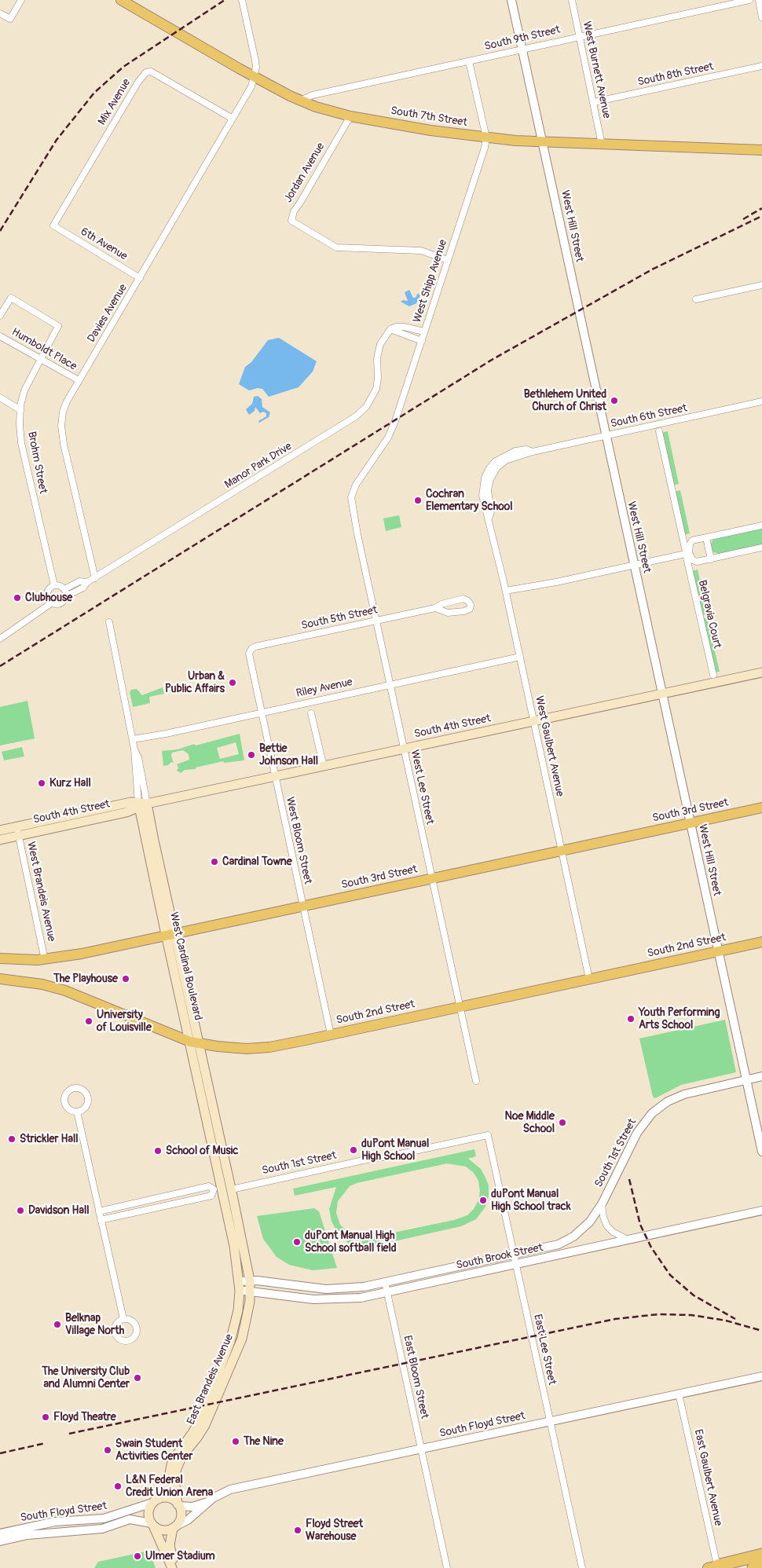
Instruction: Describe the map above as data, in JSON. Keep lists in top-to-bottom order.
{
  "streets": {
    "main road": [
      "South 7th Street",
      "South 4th Street",
      "South 3rd Street",
      "South 2nd Street",
      "West Cardinal Boulevard",
      "East Brandeis Avenue"
    ],
    "street": [
      "South 9th Street",
      "West Burnett Avenue",
      "South 8th Street",
      "Mix Avenue",
      "Jordan Avenue",
      "West Hill Street",
      "6th Avenue",
      "West Shipp Avenue",
      "Davies Avenue",
      "Humboldt Place",
      "South 6th Street",
      "Brohm Street",
      "Manor Park Drive",
      "Belgravia Court",
      "South 5th Street",
      "Riley Avenue",
      "West Gaulbert Avenue",
      "West Lee Street",
      "West Bloom Street",
      "West Brandeis Avenue",
      "South 1st Street",
      "South Brook Street",
      "East Lee Street",
      "East Bloom Street",
      "South Floyd Street",
      "East Gaulbert Avenue"
    ]
  },
  "crossings": [
    ["South 9th Street", "West Burnett Avenue"],
    ["South 9th Street", "South 7th Street"],
    ["South 9th Street", "West Hill Street"],
    ["South 9th Street", "West Shipp Avenue"],
    ["West Burnett Avenue", "South 8th Street"],
    ["West Burnett Avenue", "South 7th Street"],
    ["Mix Avenue", "6th Avenue"],
    ["Mix Avenue", "Davies Avenue"],
    ["South 7th Street", "Jordan Avenue"],
    ["South 7th Street", "West Hill Street"],
    ["South 7th Street", "West Shipp Avenue"],
    ["South 7th Street", "Davies Avenue"],
    ["Jordan Avenue", "West Shipp Avenue"],
    ["West Hill Street", "South 6th Street"],
    ["West Hill Street", "South 4th Street"],
    ["West Hill Street", "South 3rd Street"],
    ["West Hill Street", "South 2nd Street"],
    ["West Hill Street", "South 1st Street"],
    ["6th Avenue", "Davies Avenue"],
    ["West Shipp Avenue", "West Lee Street"],
    ["Davies Avenue", "Humboldt Place"],
    ["Davies Avenue", "Manor Park Drive"],
    ["Humboldt Place", "Brohm Street"],
    ["South 6th Street", "West Gaulbert Avenue"],
    ["Brohm Street", "Manor Park Drive"],
    ["South 5th Street", "West Lee Street"],
    ["South 5th Street", "West Bloom Street"],
    ["Riley Avenue", "West Gaulbert Avenue"],
    ["Riley Avenue", "West Lee Street"],
    ["Riley Avenue", "West Bloom Street"],
    ["Riley Avenue", "West Cardinal Boulevard"],
    ["South 4th Street", "West Gaulbert Avenue"],
    ["South 4th Street", "West Lee Street"],
    ["South 4th Street", "West Bloom Street"],
    ["South 4th Street", "West Brandeis Avenue"],
    ["South 4th Street", "West Cardinal Boulevard"],
    ["West Gaulbert Avenue", "South 3rd Street"],
    ["West Gaulbert Avenue", "South 2nd Street"],
    ["West Lee Street", "South 3rd Street"],
    ["West Lee Street", "South 2nd Street"],
    ["South 3rd Street", "West Bloom Street"],
    ["South 3rd Street", "West Brandeis Avenue"],
    ["South 3rd Street", "West Cardinal Boulevard"],
    ["West Bloom Street", "South 2nd Street"],
    ["South 2nd Street", "West Cardinal Boulevard"],
    ["West Cardinal Boulevard", "South 1st Street"],
    ["West Cardinal Boulevard", "South Brook Street"],
    ["West Cardinal Boulevard", "East Brandeis Avenue"],
    ["South 1st Street", "South Brook Street"],
    ["South 1st Street", "East Lee Street"],
    ["South 1st Street", "East Brandeis Avenue"],
    ["South Brook Street", "East Lee Street"],
    ["South Brook Street", "East Bloom Street"],
    ["South Brook Street", "East Brandeis Avenue"],
    ["East Lee Street", "South Floyd Street"],
    ["East Bloom Street", "South Floyd Street"],
    ["East Brandeis Avenue", "South Floyd Street"],
    ["South Floyd Street", "East Gaulbert Avenue"]
  ],
  "places": [
    "Bethlehem United Church of Christ",
    "Cochran Elementary School",
    "Clubhouse",
    "Urban & Public Affairs",
    "Bettie Johnson Hall",
    "Kurz Hall",
    "Cardinal Towne",
    "The Playhouse",
    "Youth Performing Arts School",
    "University of Louisville",
    "Noe Middle School",
    "Strickler Hall",
    "duPont Manual High School",
    "School of Music",
    "duPont Manual High School track",
    "Davidson Hall",
    "duPont Manual High School softball field",
    "Belknap Village North",
    "The University Club and Alumni Center",
    "Floyd Theatre",
    "The Nine",
    "Swain Student Activities Center",
    "L&N Federal Credit Union Arena",
    "Floyd Street Warehouse",
    "Ulmer Stadium"
  ]
}
